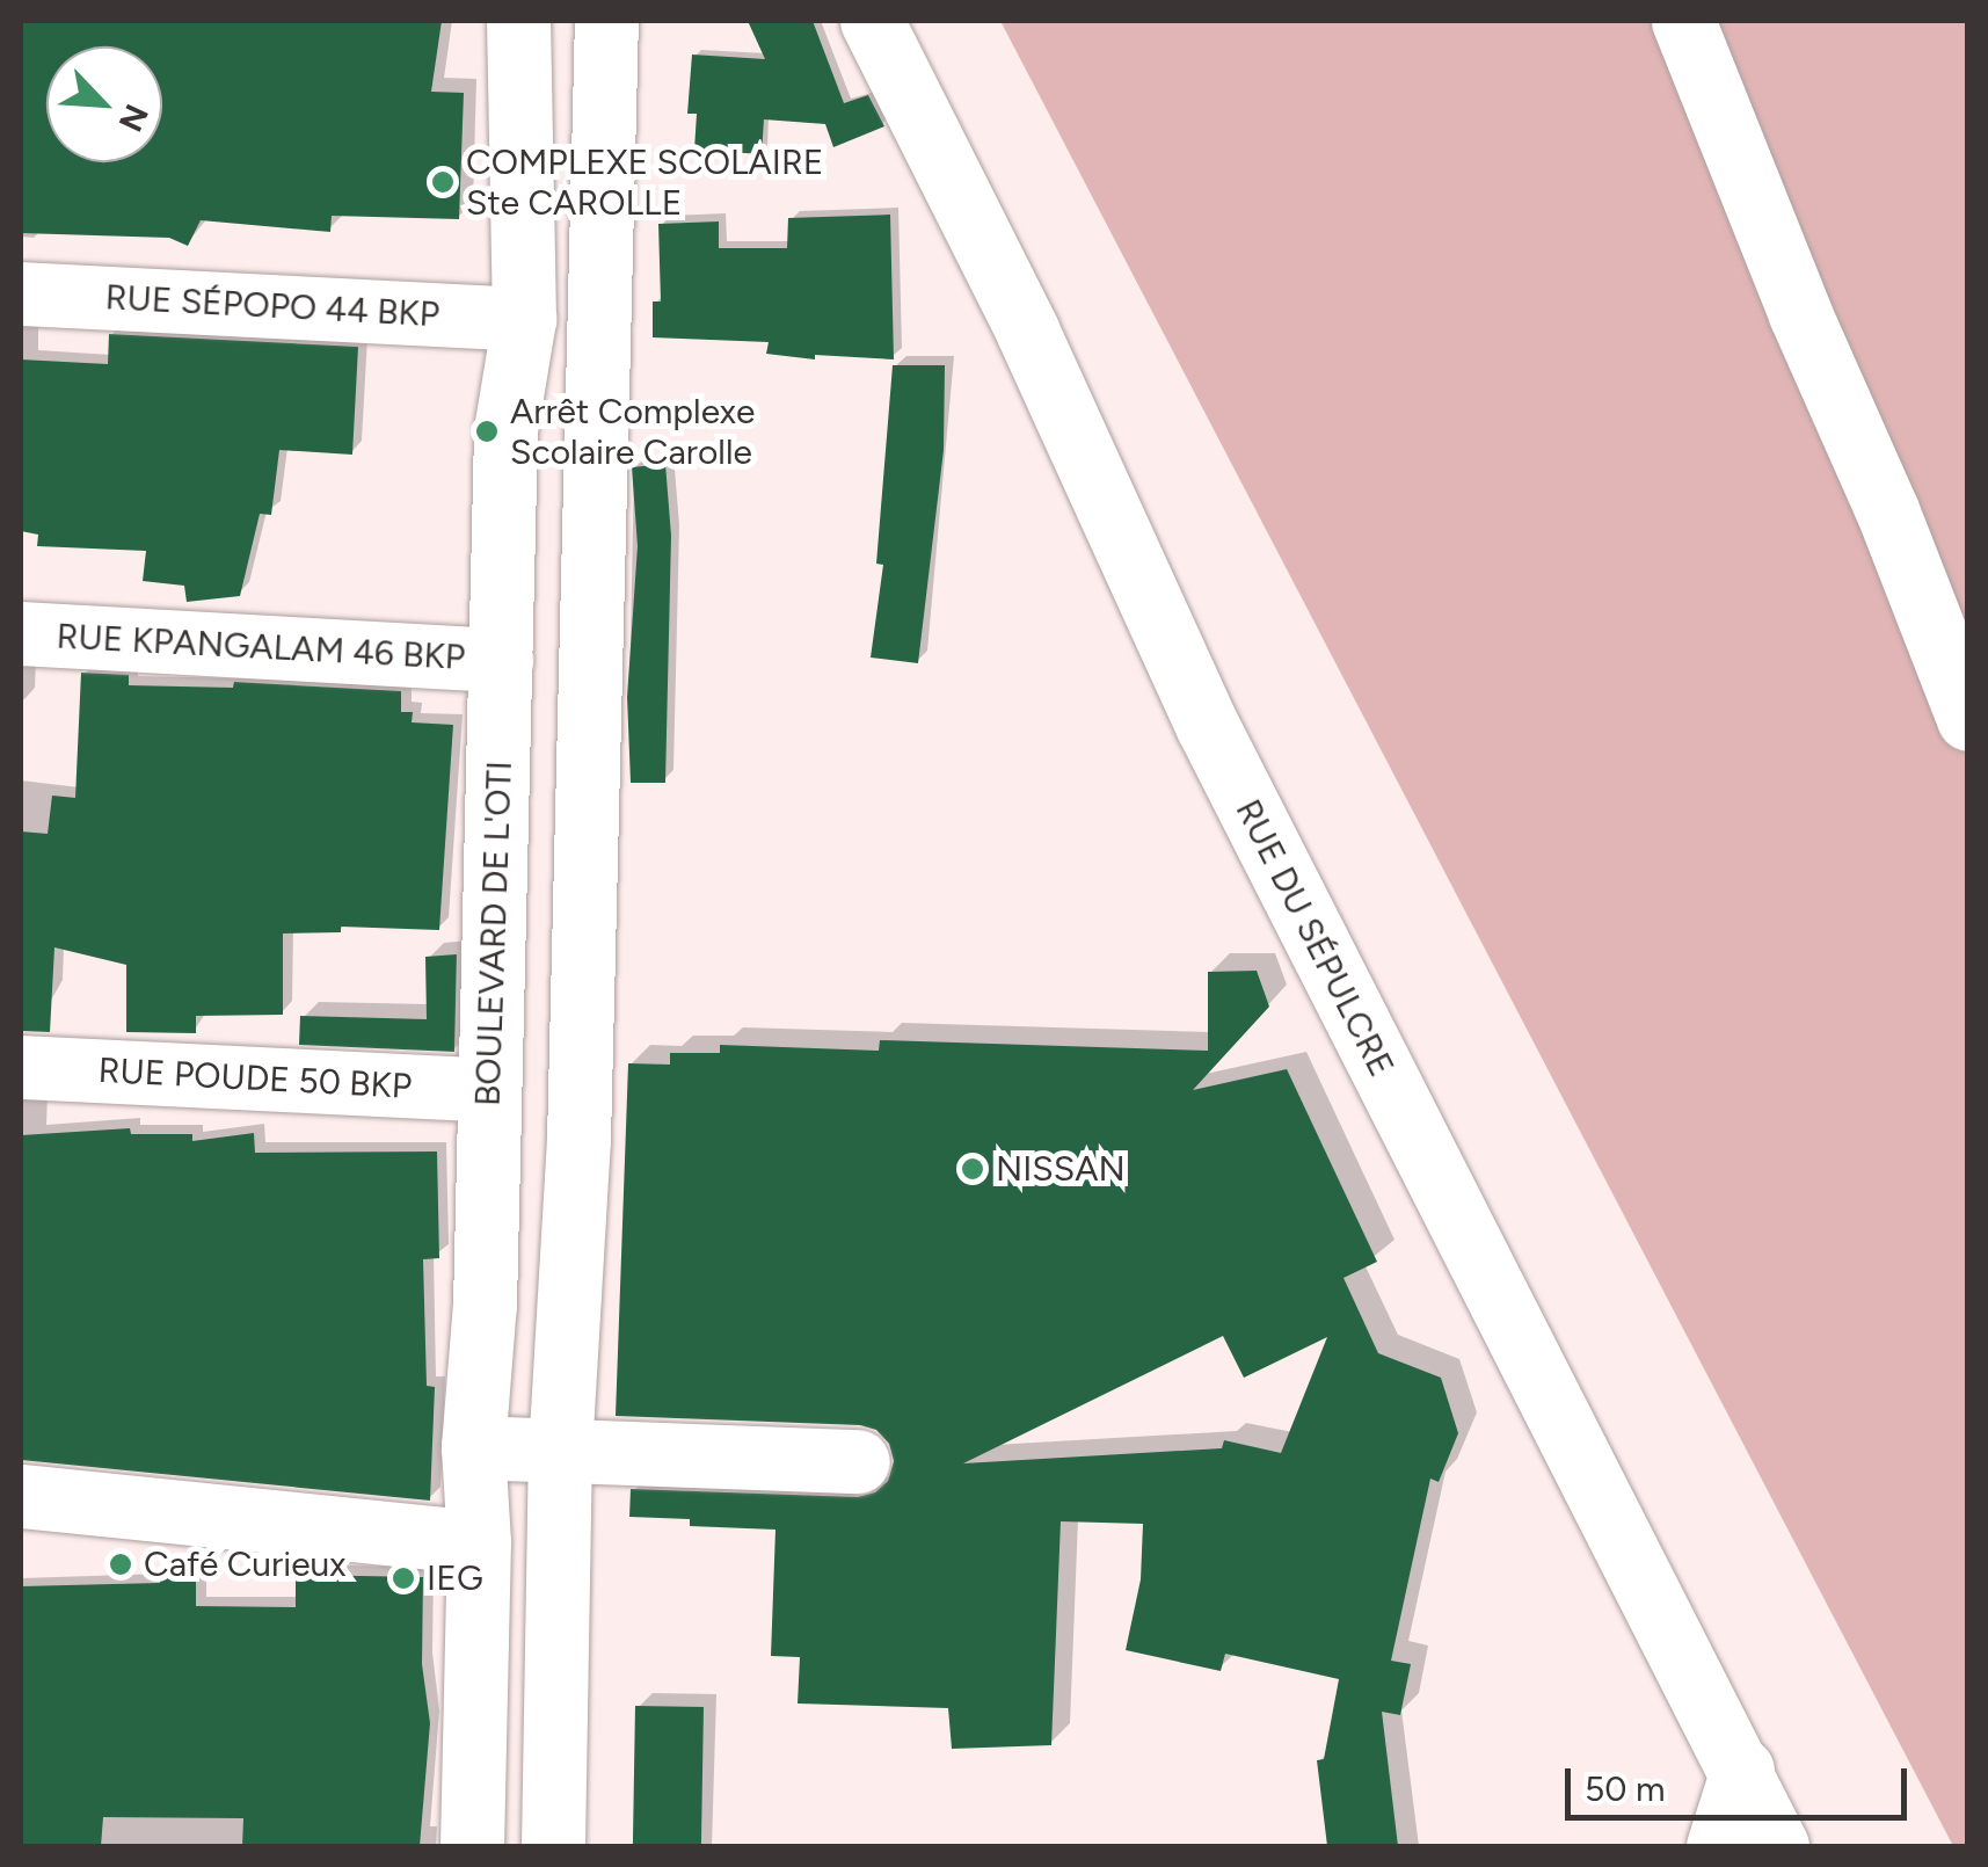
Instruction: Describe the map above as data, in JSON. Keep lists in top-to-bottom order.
{
  "streets": {
    "street": [
      "RUE SÉPOPO 44 BKP",
      "RUE KPANGALAM 46 BKP",
      "BOULEVARD DE L'OTI",
      "RUE DU SÉPULCRE",
      "RUE POUDE 50 BKP"
    ]
  },
  "crossings": [
    ["RUE SÉPOPO 44 BKP", "BOULEVARD DE L'OTI"],
    ["RUE KPANGALAM 46 BKP", "BOULEVARD DE L'OTI"],
    ["BOULEVARD DE L'OTI", "RUE POUDE 50 BKP"]
  ],
  "places": [
    "COMPLEXE SCOLAIRE Ste CAROLLE",
    "Arrêt Complexe Scolaire Carolle",
    "NISSAN",
    "Café Curieux",
    "IEG"
  ],
  "scale_bar": "50 m",
  "north": "bottom right"
}
